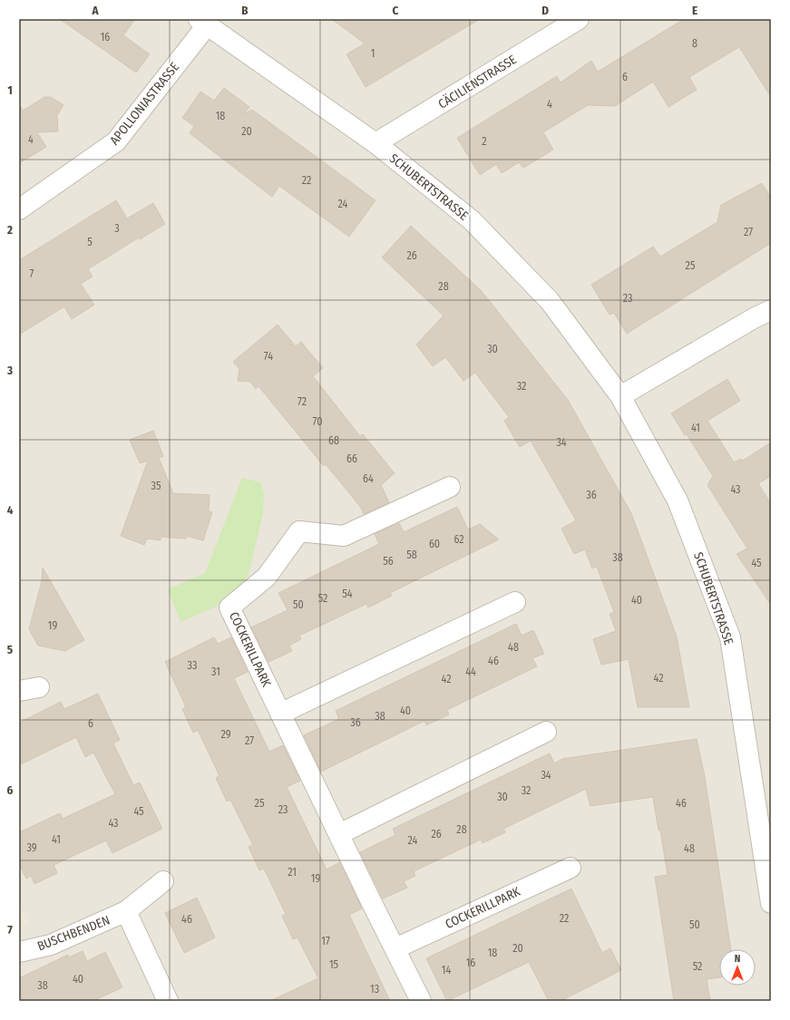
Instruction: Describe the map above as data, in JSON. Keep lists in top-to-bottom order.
{
  "streets": {
    "street": [
      "CÄCILIENSTRASSE",
      "APOLLONIASTRASSE",
      "SCHUBERTSTRASSE",
      "COCKERILLPARK",
      "BUSCHBENDEN"
    ]
  },
  "crossings": [
    ["CÄCILIENSTRASSE", "SCHUBERTSTRASSE"],
    ["APOLLONIASTRASSE", "SCHUBERTSTRASSE"]
  ],
  "house_numbers": [
    "16",
    "8",
    "1",
    "6",
    "4",
    "18",
    "20",
    "4",
    "2",
    "22",
    "24",
    "3",
    "27",
    "5",
    "26",
    "25",
    "7",
    "28",
    "23",
    "30",
    "74",
    "32",
    "72",
    "70",
    "41",
    "68",
    "34",
    "66",
    "64",
    "35",
    "43",
    "36",
    "62",
    "60",
    "58",
    "38",
    "56",
    "45",
    "54",
    "52",
    "40",
    "50",
    "19",
    "48",
    "46",
    "33",
    "31",
    "44",
    "42",
    "42",
    "40",
    "38",
    "36",
    "6",
    "29",
    "27",
    "34",
    "32",
    "30",
    "25",
    "46",
    "23",
    "45",
    "43",
    "28",
    "26",
    "41",
    "24",
    "39",
    "48",
    "21",
    "19",
    "22",
    "46",
    "50",
    "17",
    "20",
    "18",
    "16",
    "15",
    "52",
    "14",
    "40",
    "38",
    "13"
  ],
  "north": "top",
  "grid": {
    "columns": [
      "A",
      "B",
      "C",
      "D",
      "E"
    ],
    "rows": [
      "1",
      "2",
      "3",
      "4",
      "5",
      "6",
      "7"
    ]
  }
}
